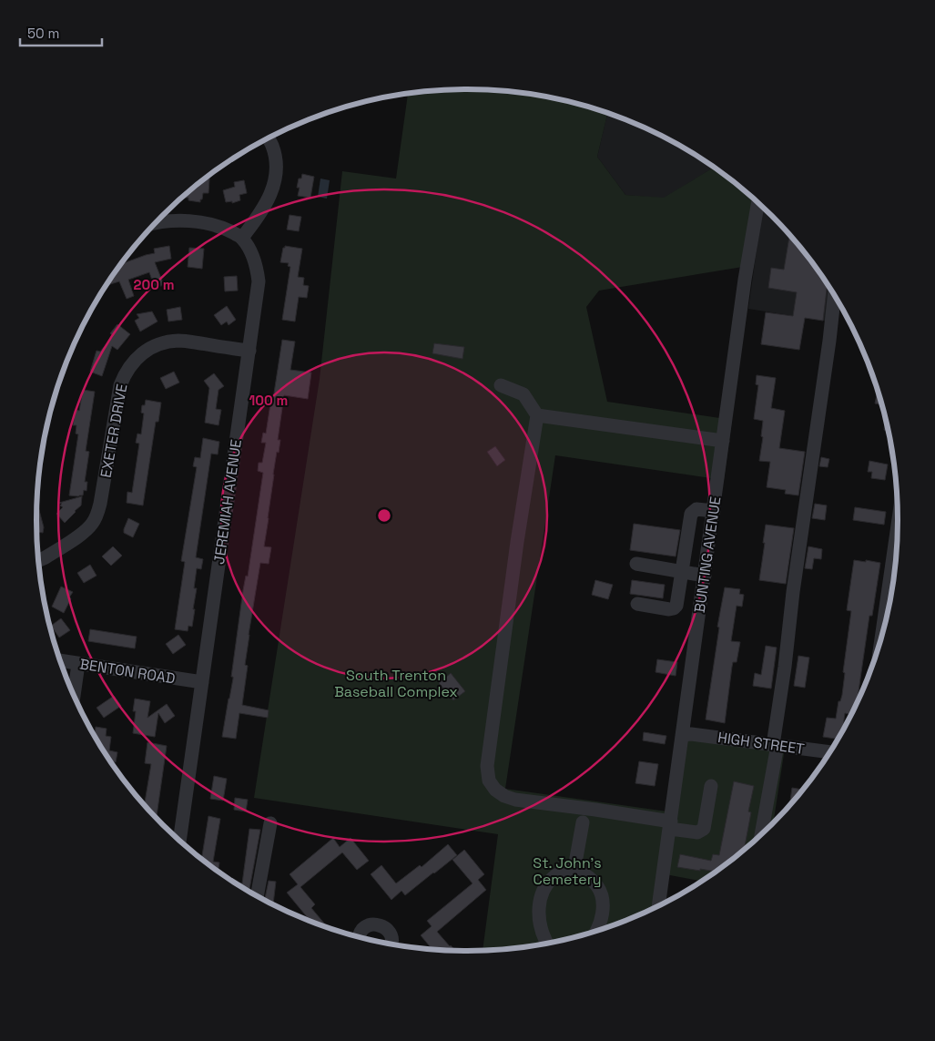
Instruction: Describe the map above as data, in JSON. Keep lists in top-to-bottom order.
{
  "streets": {
    "street": [
      "EXETER DRIVE",
      "JEREMIAH AVENUE",
      "BUNTING AVENUE",
      "BENTON ROAD",
      "HIGH STREET"
    ]
  },
  "crossings": [
    ["EXETER DRIVE", "JEREMIAH AVENUE"],
    ["JEREMIAH AVENUE", "BENTON ROAD"],
    ["BUNTING AVENUE", "HIGH STREET"]
  ],
  "parks": ["South Trenton Baseball Complex", "St. John's Cemetery"],
  "scale_bar": "50 m",
  "rings": ["200 m", "100 m"]
}
